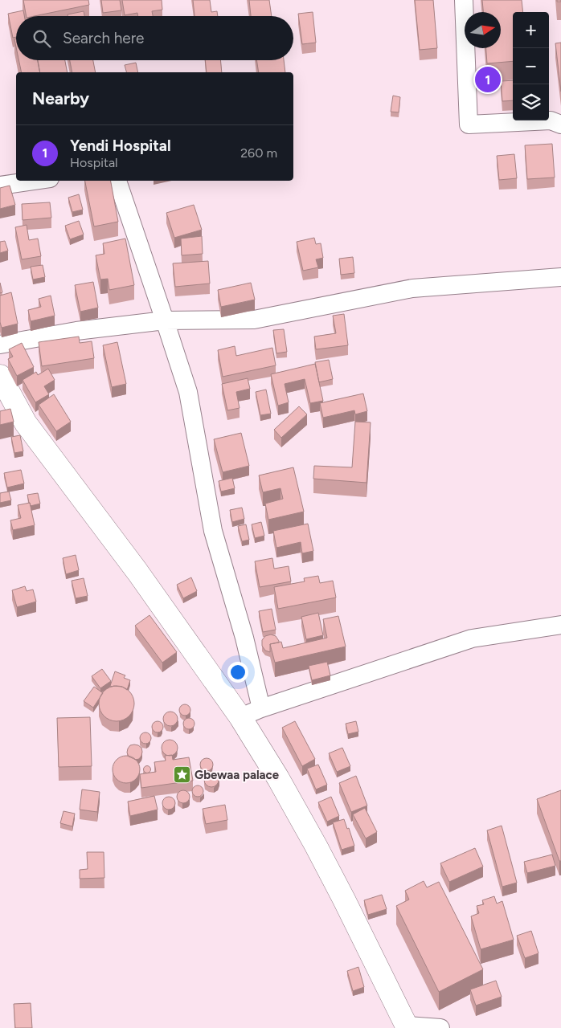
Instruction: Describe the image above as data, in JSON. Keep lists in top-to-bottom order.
{
  "places": {
    "place": ["Gbewaa palace"]
  },
  "north": "right",
  "page": {
    "map_buttons": ["+", "−"],
    "search": "Search here",
    "pins": "1",
    "heading": "Nearby",
    "list": [
      {
        "mark": "1",
        "name": "Yendi Hospital",
        "note": "Hospital",
        "value": "260 m"
      }
    ]
  }
}
